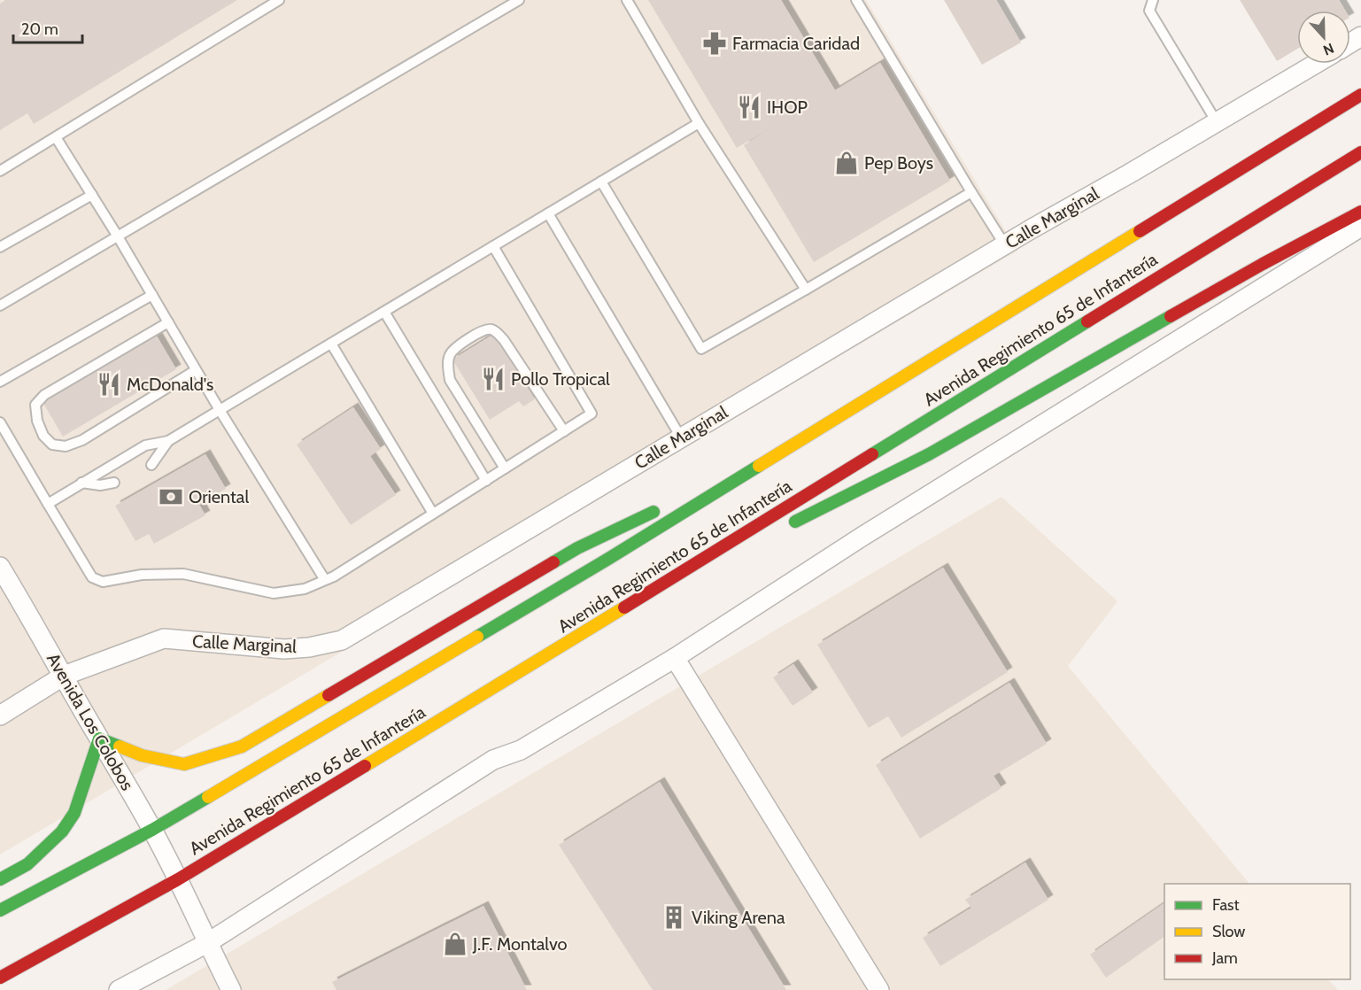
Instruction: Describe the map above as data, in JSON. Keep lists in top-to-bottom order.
{
  "streets": {
    "main road": ["Avenida Regimiento 65 de Infantería"],
    "street": ["Calle Marginal", "Avenida Los Colobos"]
  },
  "crossings": [
    ["Calle Marginal", "Avenida Los Colobos"],
    ["Avenida Regimiento 65 de Infantería", "Avenida Los Colobos"]
  ],
  "places": {
    "pharmacy": ["Farmacia Caridad"],
    "restaurant": ["IHOP", "Pollo Tropical", "McDonald's"],
    "shop": ["Pep Boys", "J.F. Montalvo"],
    "bank": ["Oriental"],
    "building": ["Viking Arena"]
  },
  "legend": ["Fast", "Slow", "Jam"],
  "scale_bar": "20 m",
  "north": "bottom"
}
